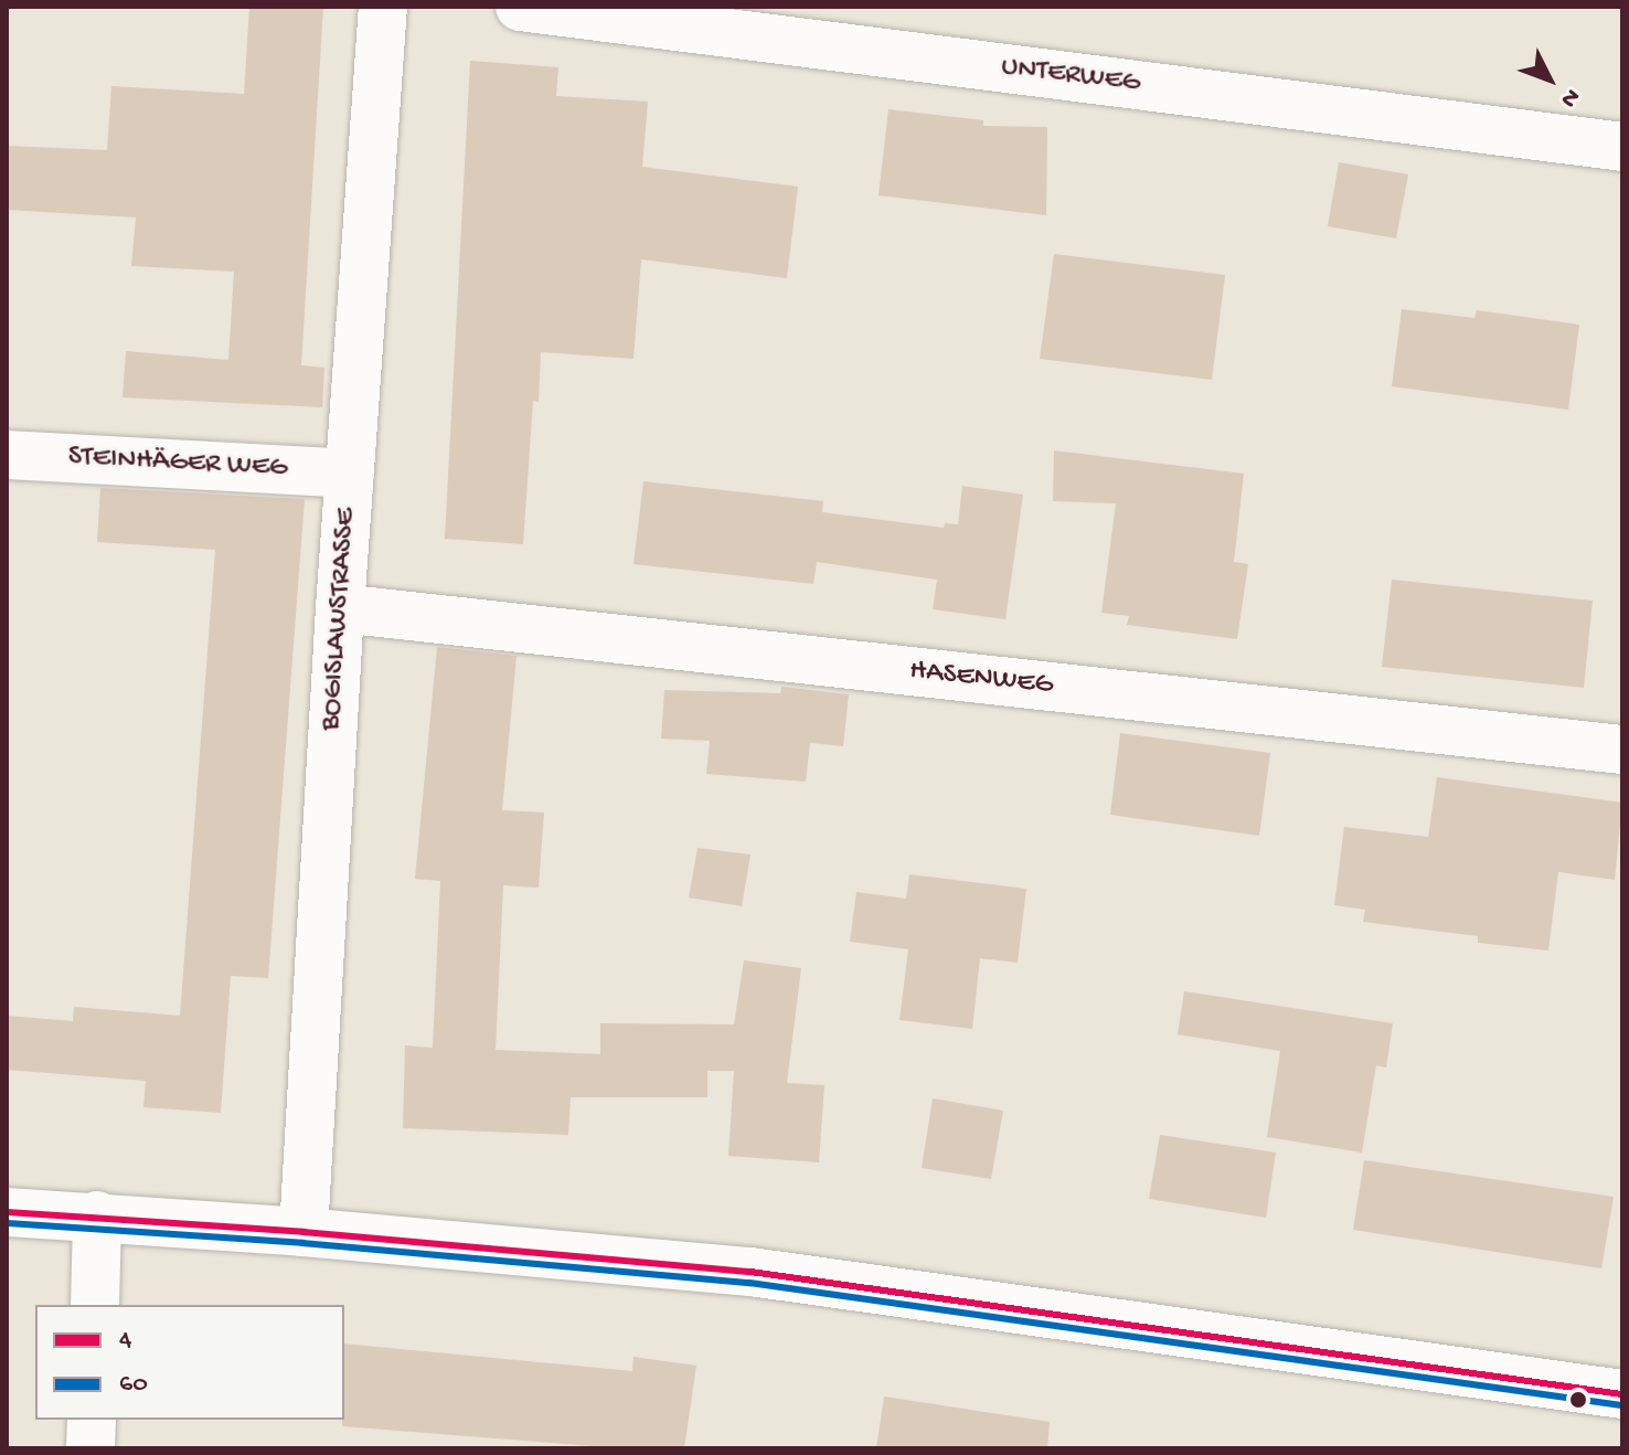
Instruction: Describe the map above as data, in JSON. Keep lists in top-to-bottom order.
{
  "streets": {
    "street": [
      "UNTERWEG",
      "STEINHÄGER WEG",
      "BOGISLAWSTRASSE",
      "HASENWEG"
    ]
  },
  "crossings": [
    ["STEINHÄGER WEG", "BOGISLAWSTRASSE"],
    ["BOGISLAWSTRASSE", "HASENWEG"]
  ],
  "lines": ["transit line 4", "transit line 60"],
  "legend": ["4", "60"],
  "north": "bottom right"
}
